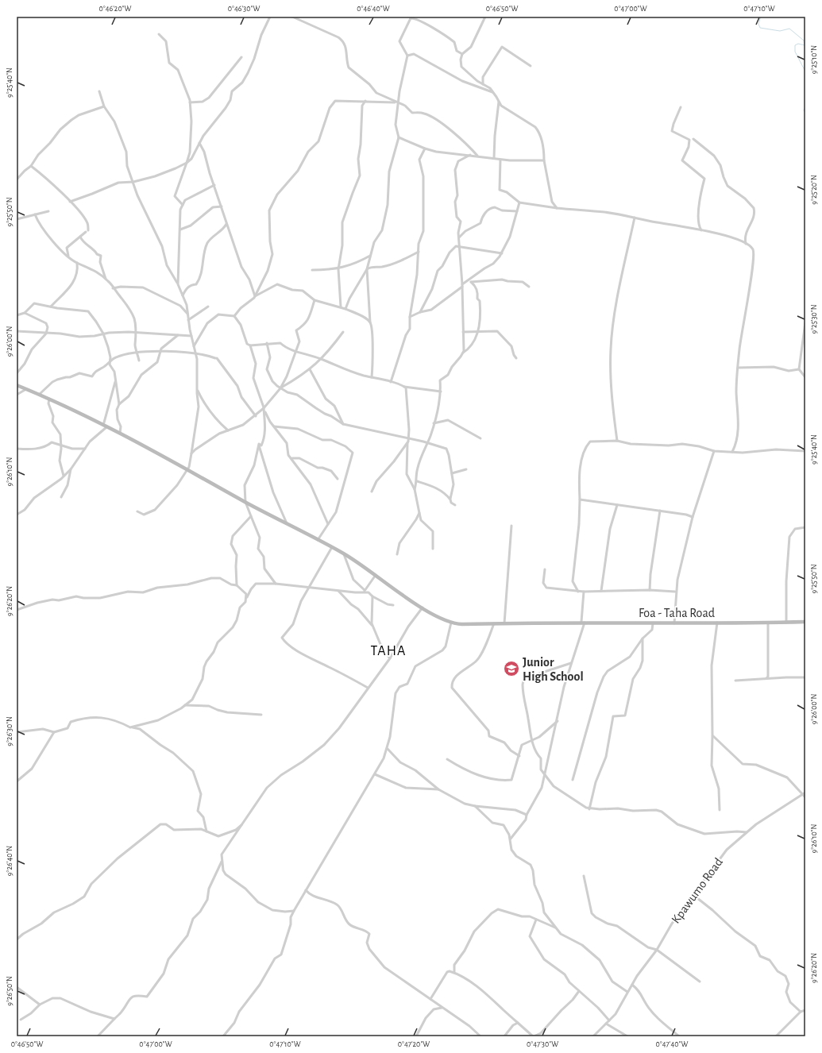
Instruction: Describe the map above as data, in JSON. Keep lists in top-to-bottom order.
{
  "streets": {
    "street": ["Foa - Taha Road", "Kpawumo Road"]
  },
  "districts": ["TAHA"],
  "places": {
    "school or university": ["Junior High School"]
  },
  "coordinates": [
    "0°46'20\"W",
    "0°46'30\"W",
    "0°46'40\"W",
    "0°46'50\"W",
    "0°47'00\"W",
    "0°47'10\"W",
    "9°25'10\"N",
    "9°25'40\"N",
    "9°25'20\"N",
    "9°25'50\"N",
    "9°25'30\"N",
    "9°26'00\"N",
    "9°26'10\"N",
    "9°26'20\"N",
    "9°26'30\"N",
    "9°26'40\"N",
    "9°26'50\"N",
    "0°47'20\"W",
    "0°47'30\"W",
    "0°47'40\"W"
  ]
}
